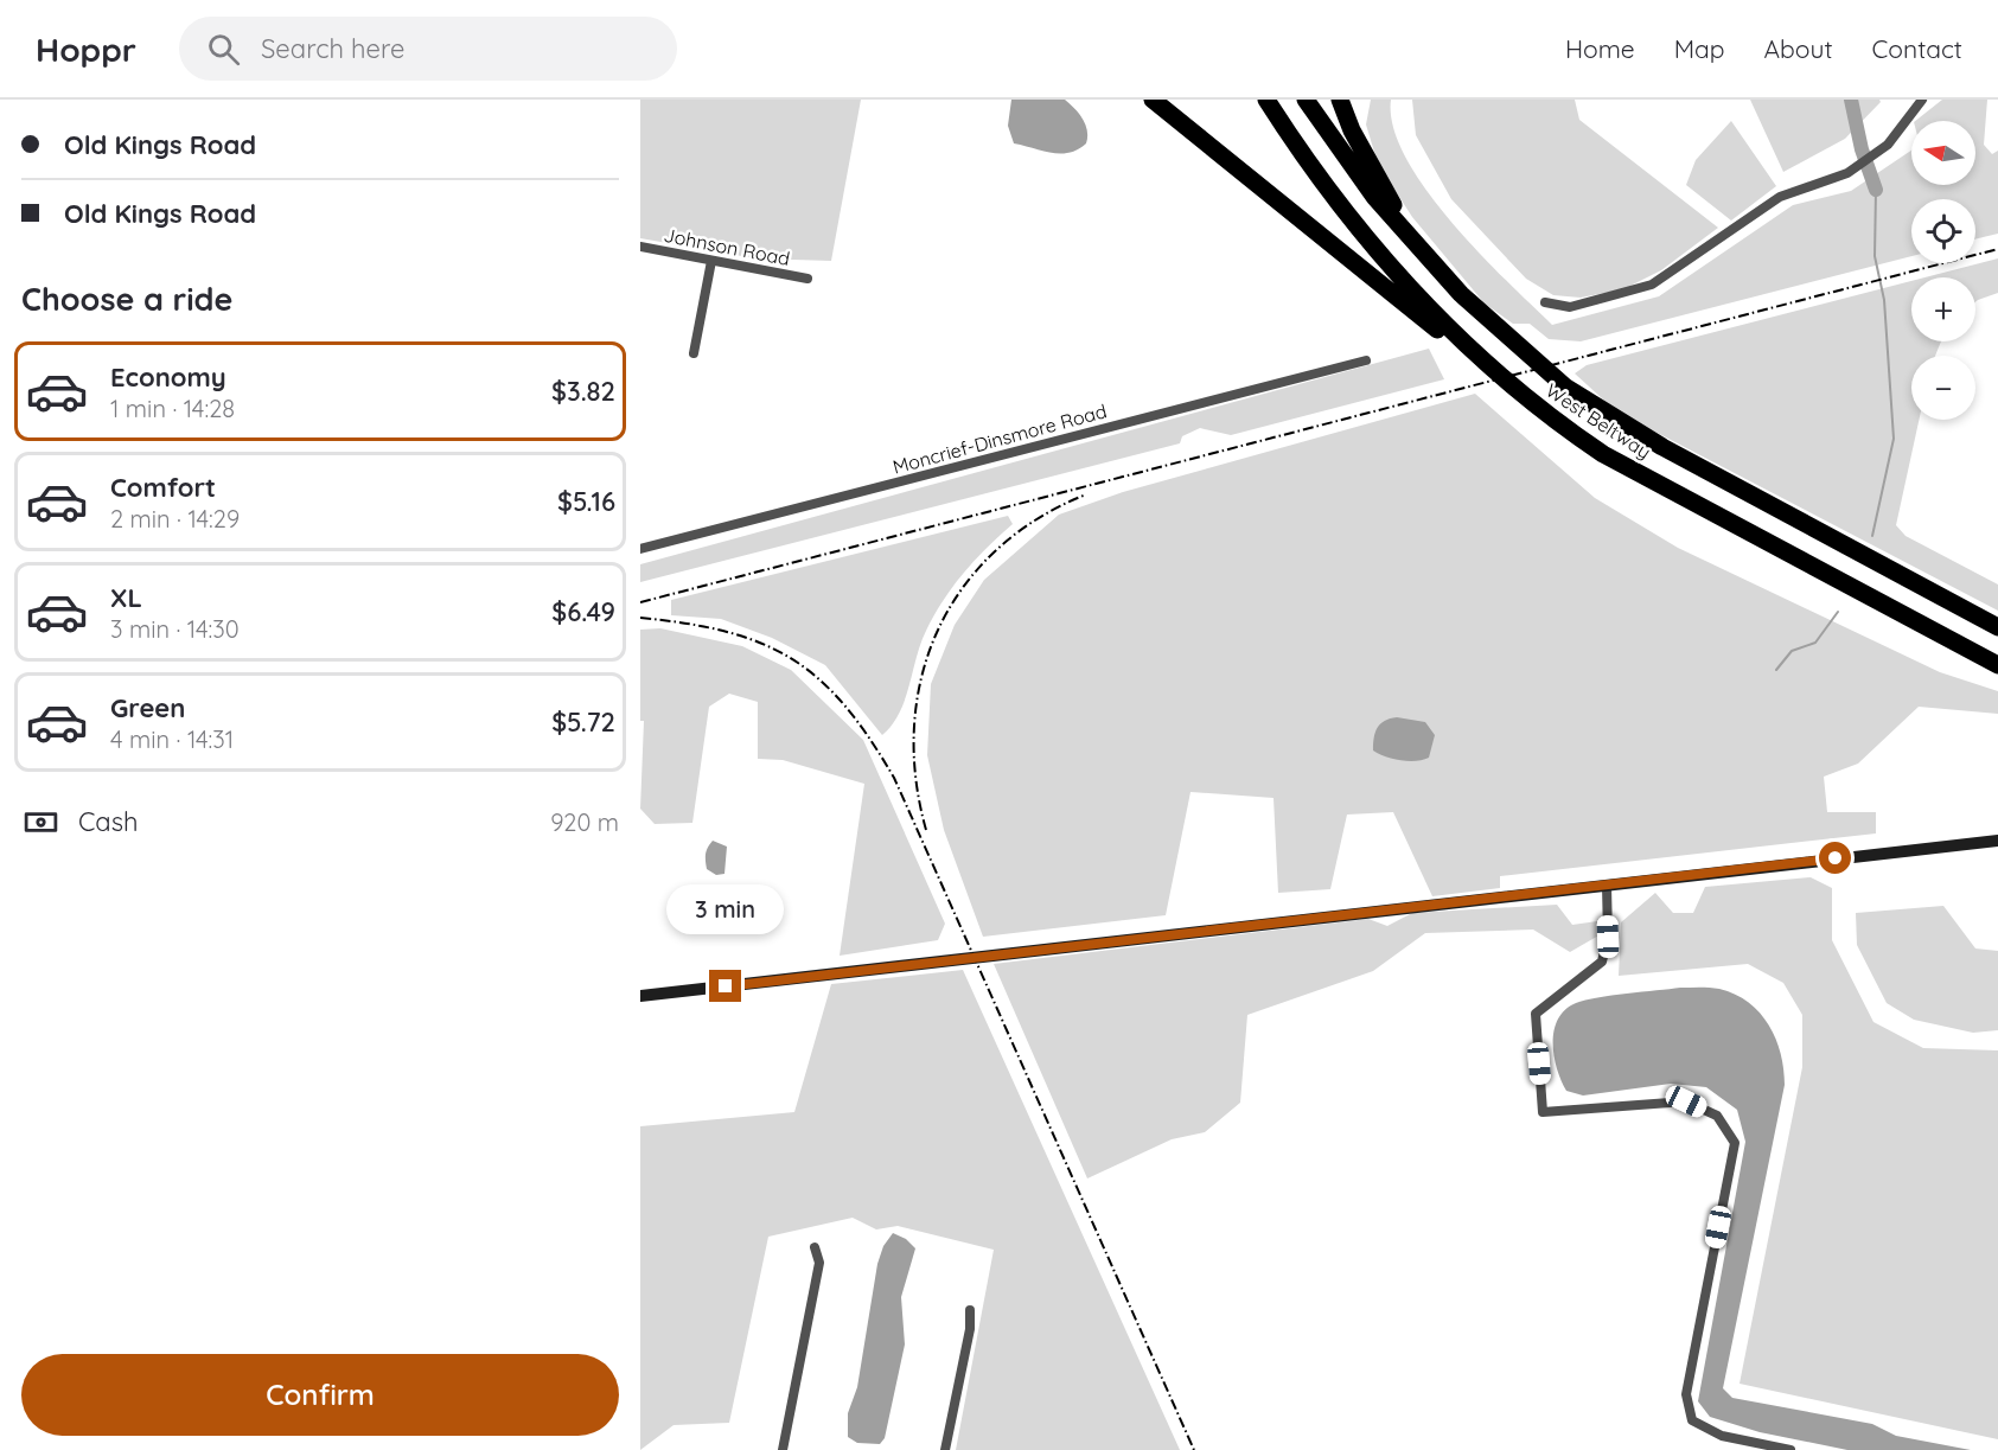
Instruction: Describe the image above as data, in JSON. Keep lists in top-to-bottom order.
{
  "streets": {
    "highway": ["West Beltway"],
    "street": ["Johnson Road", "Moncrief-Dinsmore Road"]
  },
  "north": "left",
  "page": {
    "header": "Hoppr",
    "search": "Search here",
    "nav": [
      "Home",
      "Map",
      "About",
      "Contact"
    ],
    "banner": ["Old Kings Road", "Old Kings Road"],
    "map_buttons": ["+", "−"],
    "heading": "Choose a ride",
    "list": [
      {
        "name": "Economy",
        "note": "1 min · 14:28",
        "value": "$3.82"
      },
      {
        "name": "Comfort",
        "note": "2 min · 14:29",
        "value": "$5.16"
      },
      {
        "name": "XL",
        "note": "3 min · 14:30",
        "value": "$6.49"
      },
      {
        "name": "Green",
        "note": "4 min · 14:31",
        "value": "$5.72"
      }
    ],
    "pay": ["Cash", "920 m"],
    "bubble": "3 min",
    "buttons": "Confirm"
  }
}
